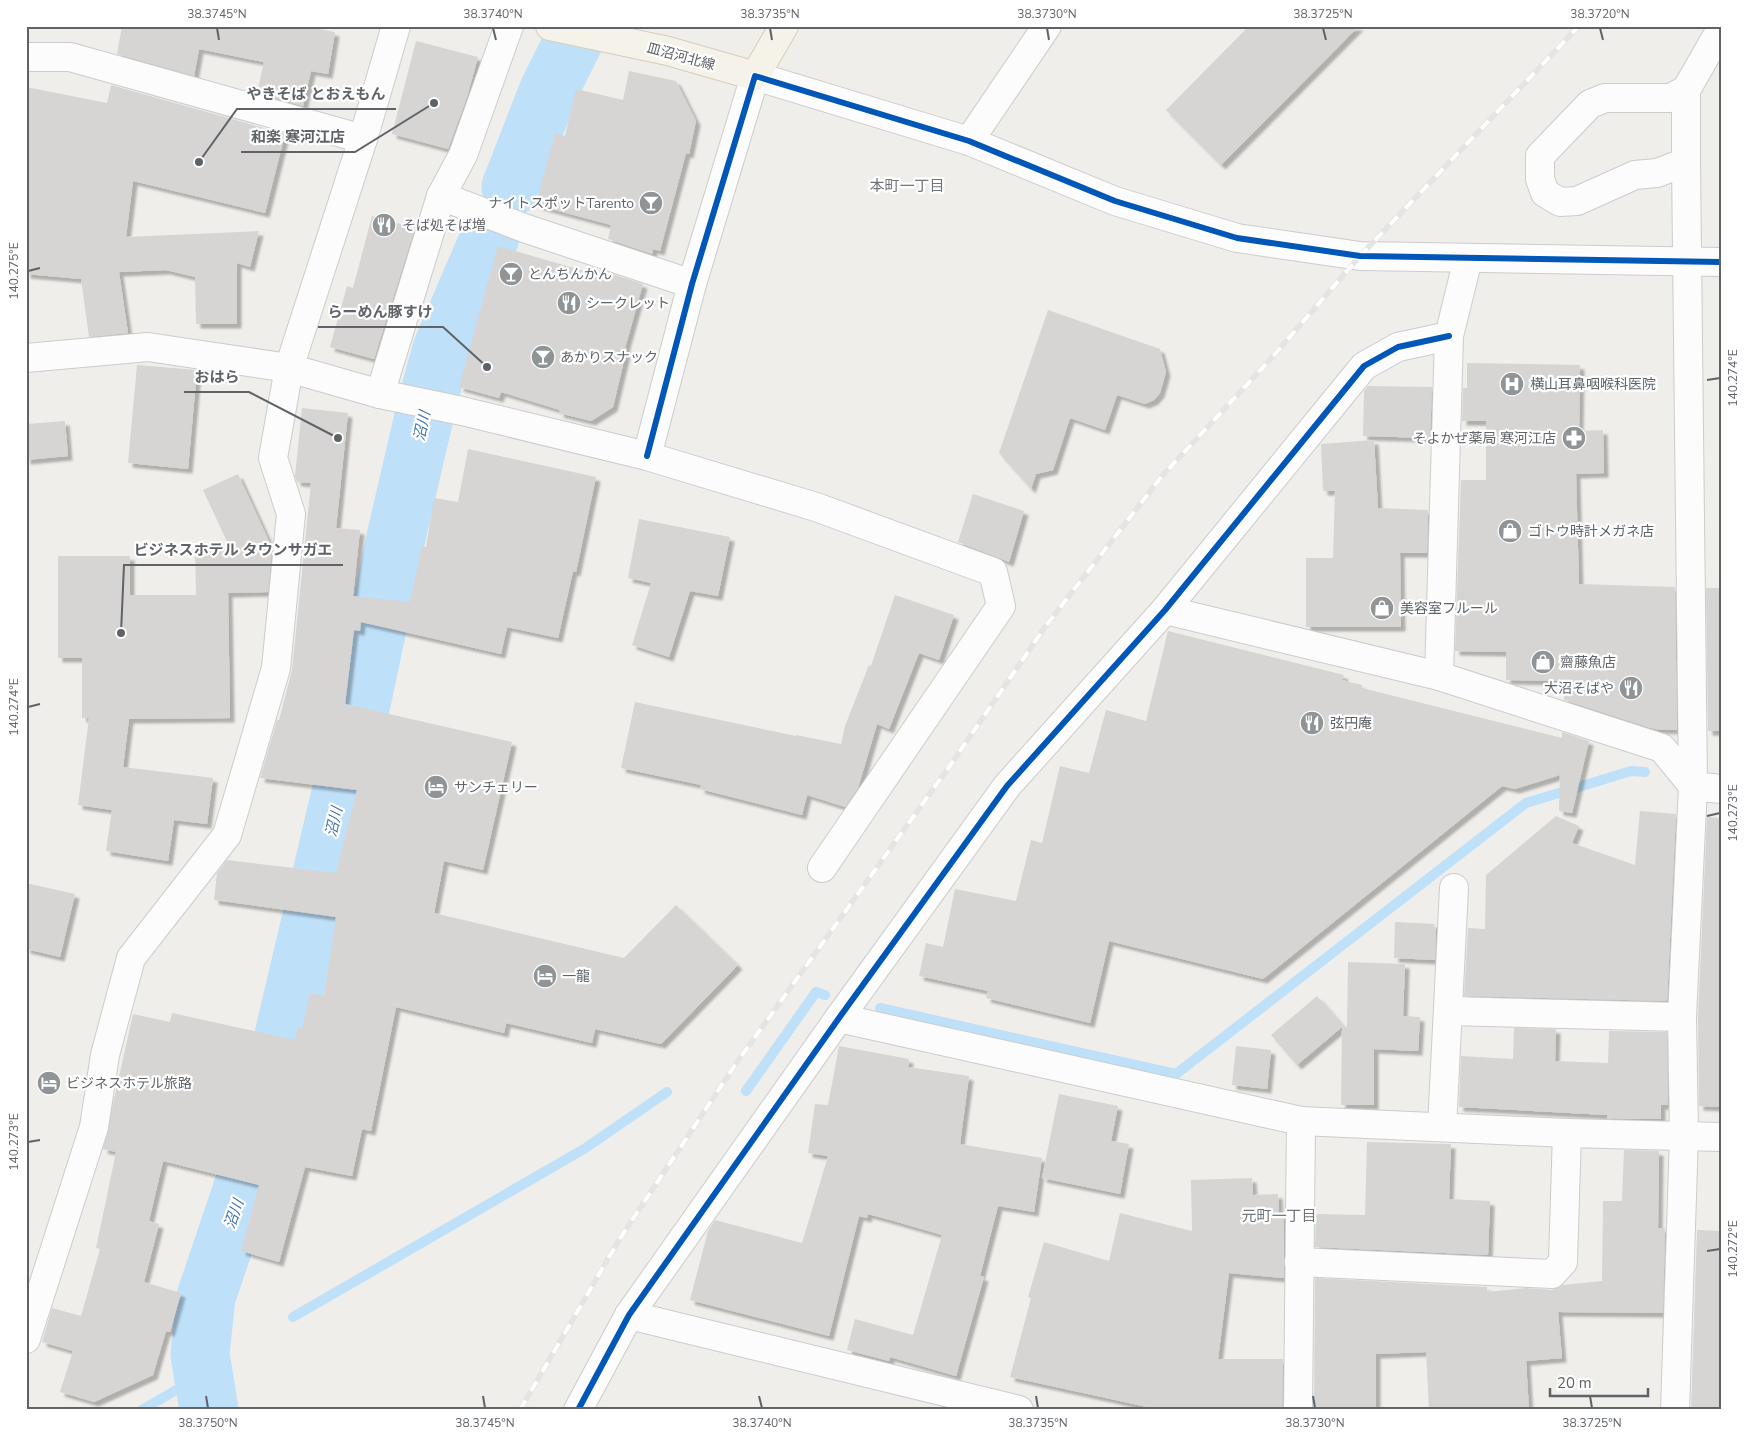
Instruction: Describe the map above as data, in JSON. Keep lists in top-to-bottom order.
{
  "streets": {
    "main road": ["皿沼河北線"]
  },
  "districts": ["本町一丁目", "元町一丁目"],
  "water": ["沼川"],
  "places": {
    "other": [
      "和楽 寒河江店",
      "やきそば とおえもん",
      "らーめん豚すけ",
      "おはら",
      "ビジネスホテル タウンサガエ"
    ],
    "bar": ["ナイトスポットTarento", "とんちんかん", "あかりスナック"],
    "restaurant": [
      "そば処そば増",
      "シークレット",
      "大沼そばや",
      "弦円庵"
    ],
    "hospital": ["横山耳鼻咽喉科医院"],
    "pharmacy": ["そよかぜ薬局 寒河江店"],
    "shop": ["ゴトウ時計メガネ店", "美容室フルール", "齋藤魚店"],
    "hotel": ["サンチェリー", "一龍", "ビジネスホテル旅路"]
  },
  "scale_bar": "20 m",
  "coordinates": [
    "38.3745°N",
    "38.3740°N",
    "38.3735°N",
    "38.3730°N",
    "38.3725°N",
    "38.3720°N",
    "140.275°E",
    "140.274°E",
    "140.273°E",
    "140.272°E",
    "38.3750°N"
  ]
}
